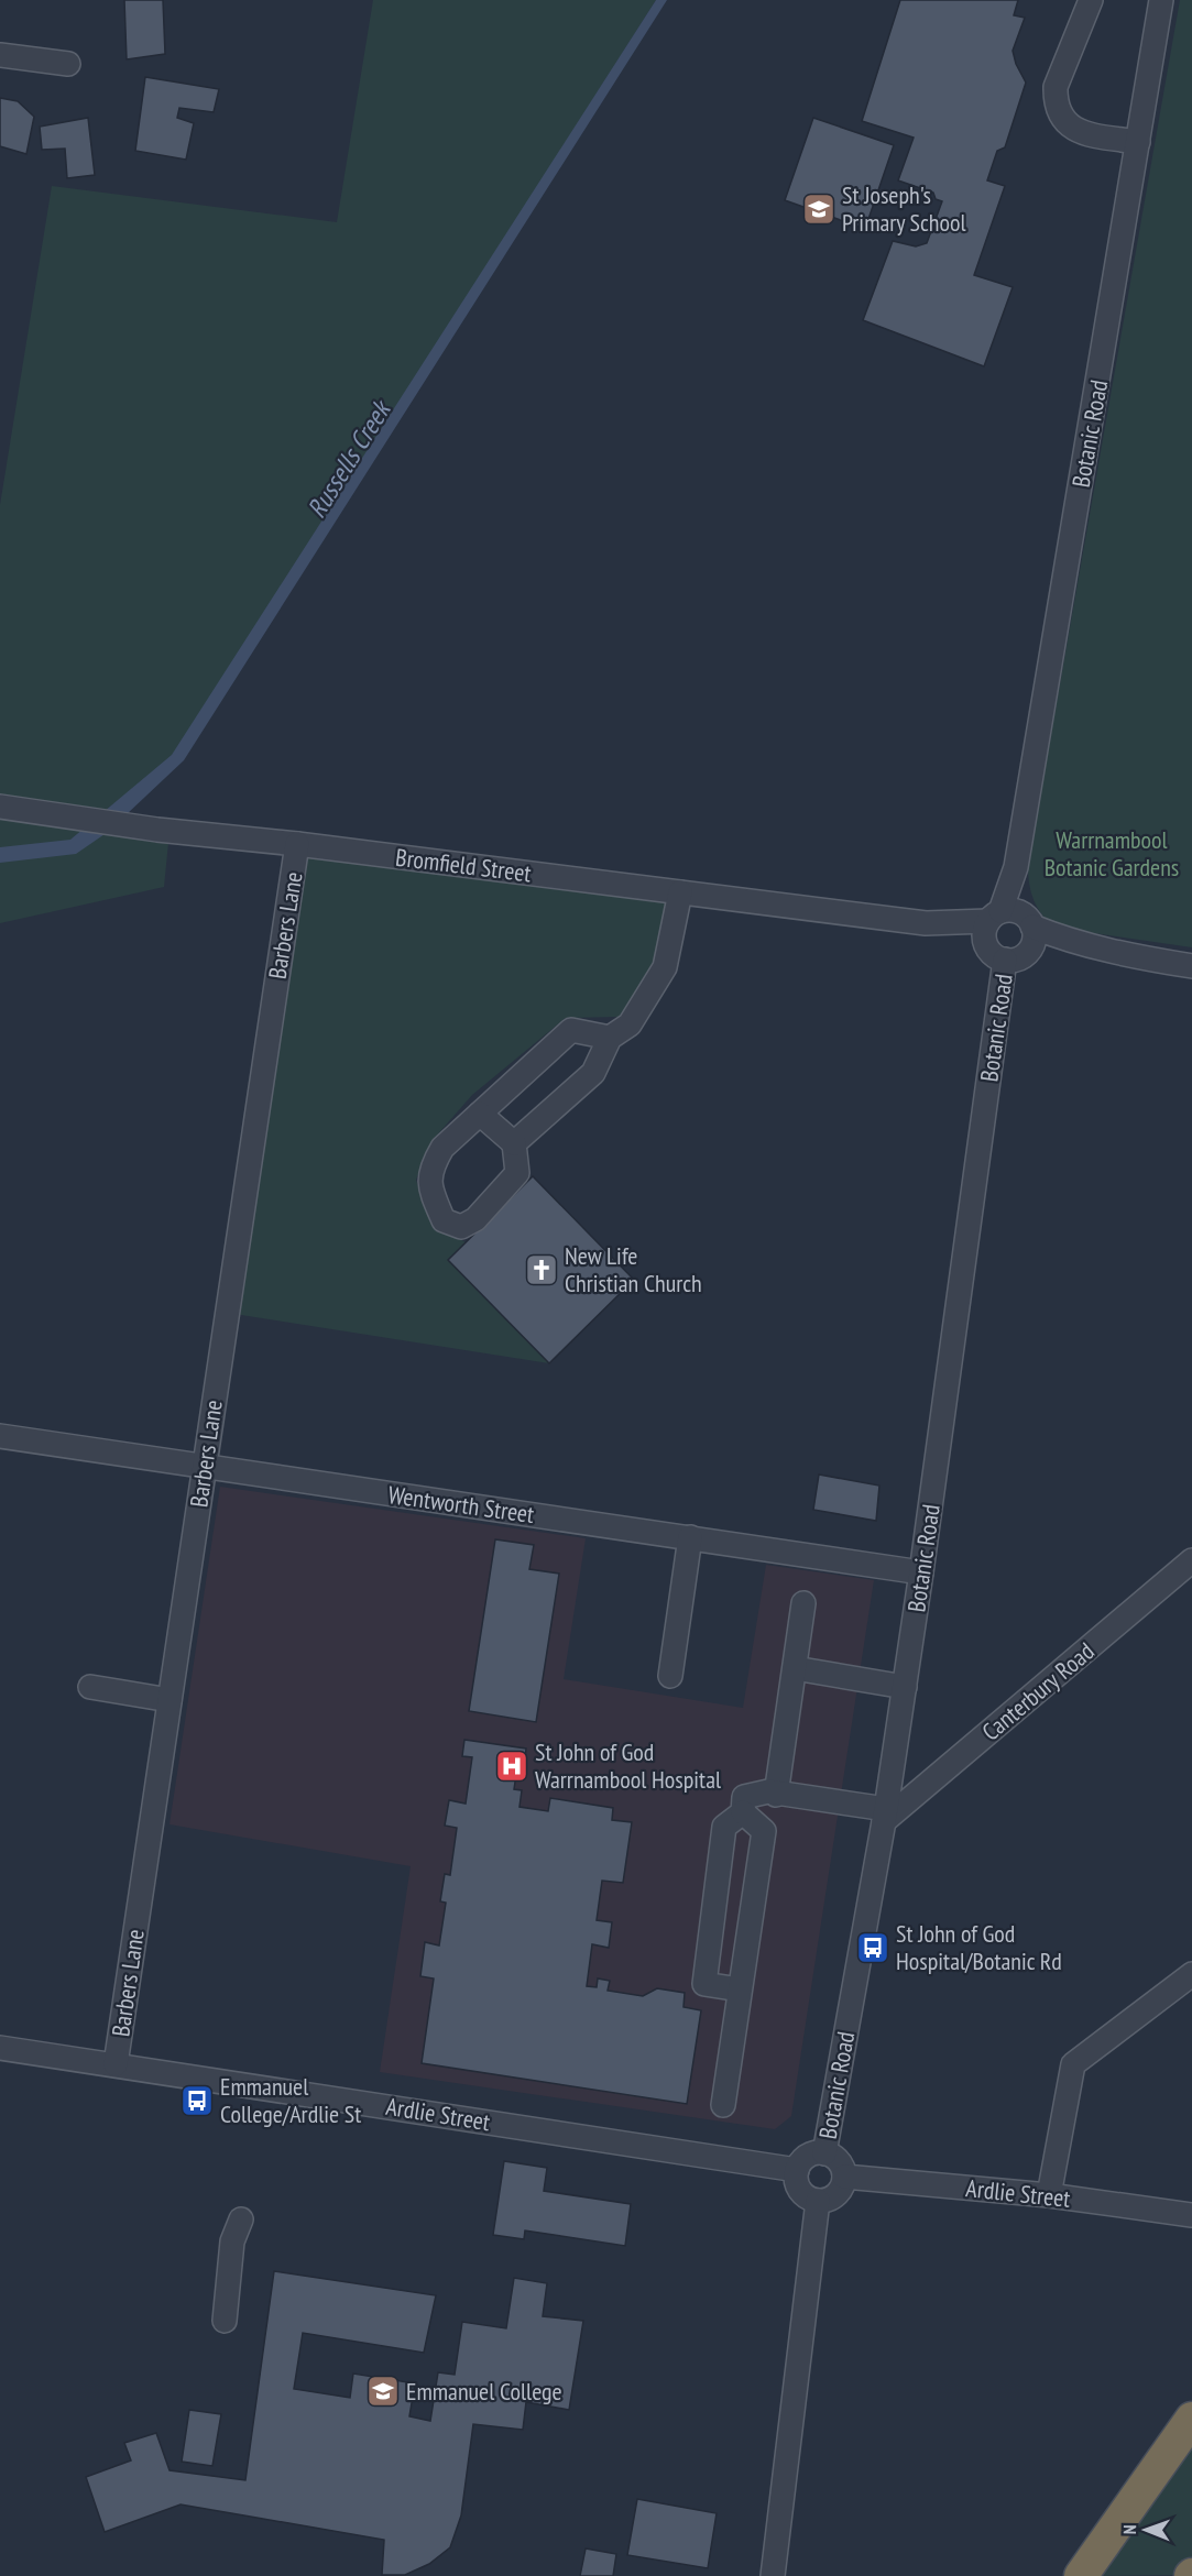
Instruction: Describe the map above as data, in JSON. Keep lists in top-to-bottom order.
{
  "streets": {
    "street": [
      "Botanic Road",
      "Bromfield Street",
      "Barbers Lane",
      "Wentworth Street",
      "Canterbury Road",
      "Ardlie Street"
    ]
  },
  "crossings": [
    ["Botanic Road", "Bromfield Street"],
    ["Botanic Road", "Wentworth Street"],
    ["Botanic Road", "Canterbury Road"],
    ["Botanic Road", "Ardlie Street"],
    ["Bromfield Street", "Barbers Lane"],
    ["Barbers Lane", "Wentworth Street"],
    ["Barbers Lane", "Ardlie Street"]
  ],
  "water": ["Russells Creek"],
  "parks": ["Warrnambool Botanic Gardens"],
  "places": {
    "school or university": ["St Joseph's Primary School", "Emmanuel College"],
    "church": ["New Life Christian Church"],
    "hospital": ["St John of God Warrnambool Hospital"],
    "bus stop": ["St John of God Hospital/Botanic Rd", "Emmanuel College/Ardlie St"]
  },
  "north": "left"
}
